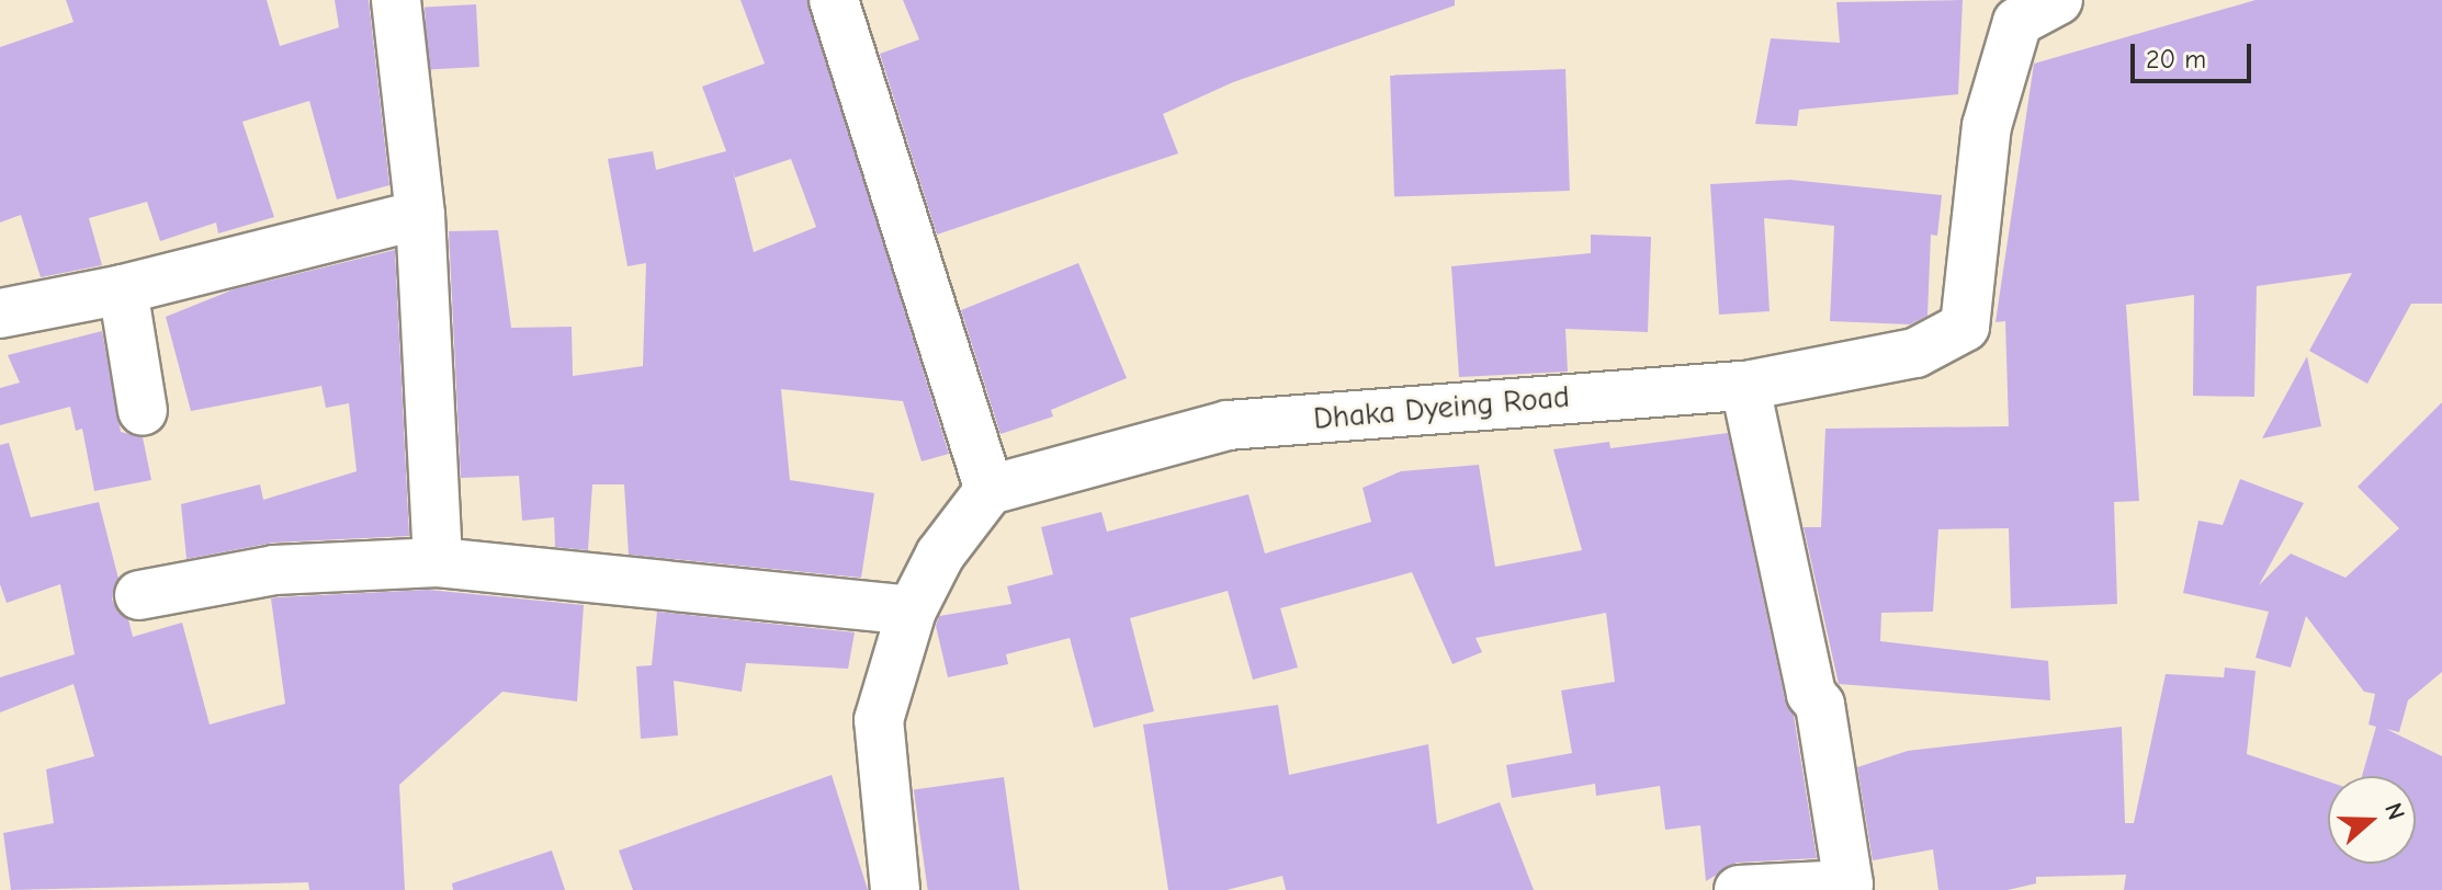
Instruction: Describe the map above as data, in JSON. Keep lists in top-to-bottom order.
{
  "streets": {
    "street": ["Dhaka Dyeing Road"]
  },
  "scale_bar": "20 m",
  "north": "right"
}
